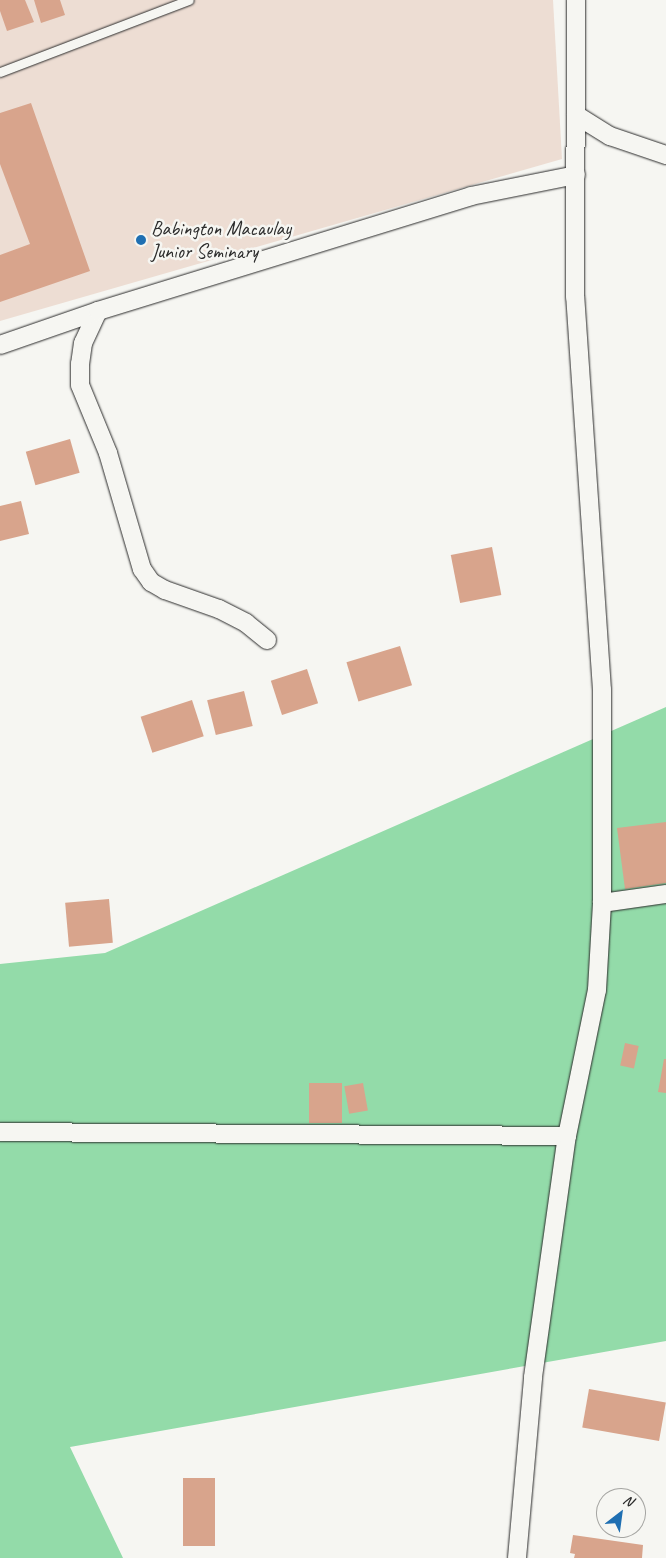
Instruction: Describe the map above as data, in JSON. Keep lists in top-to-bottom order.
{
  "places": ["Babington Macaulay Junior Seminary"],
  "north": "top right"
}
